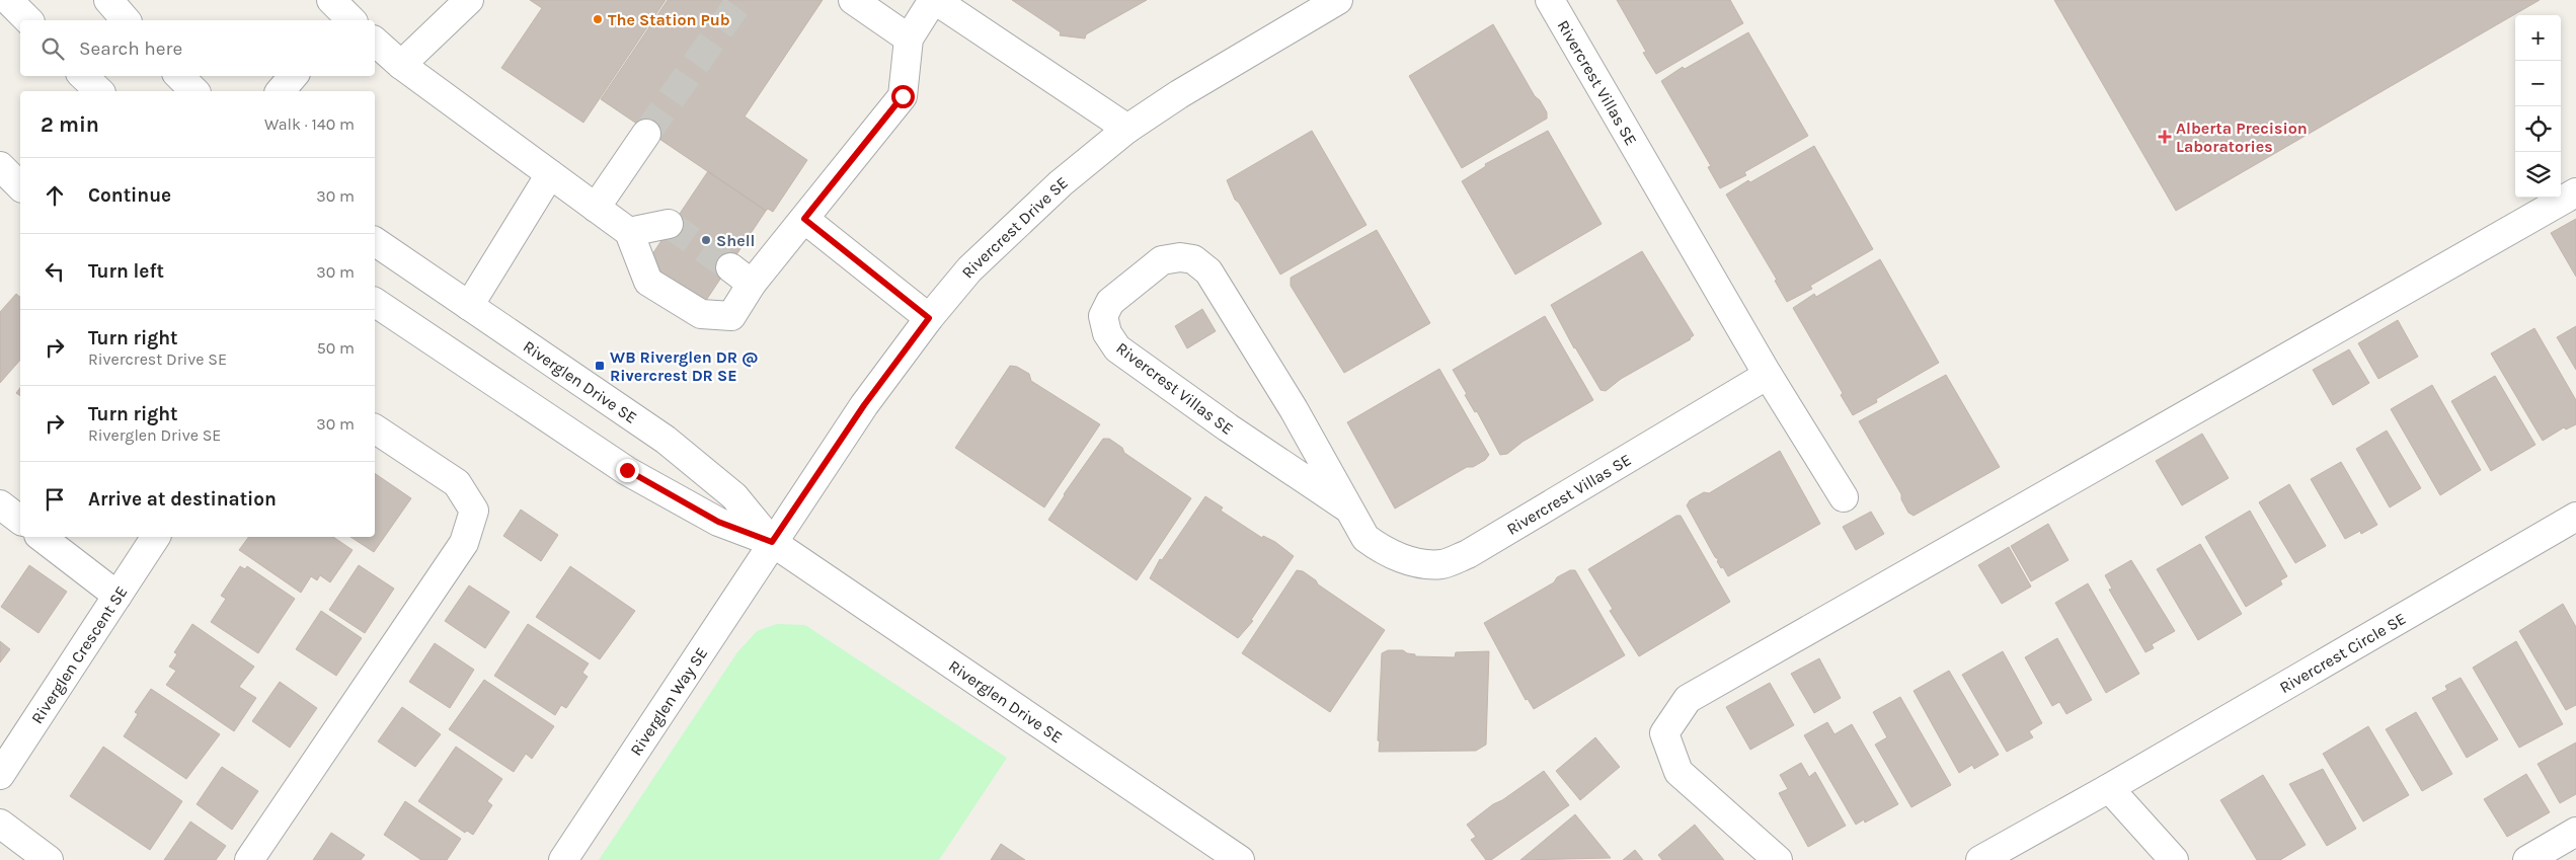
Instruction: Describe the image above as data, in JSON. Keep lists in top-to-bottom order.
{
  "streets": {
    "street": [
      "Rivercrest Villas SE",
      "Rivercrest Drive SE",
      "Riverglen Drive SE",
      "Rivercrest Circle SE",
      "Riverglen Crescent SE",
      "Riverglen Way SE"
    ]
  },
  "crossings": [
    ["Rivercrest Drive SE", "Riverglen Drive SE"],
    ["Rivercrest Drive SE", "Riverglen Way SE"],
    ["Riverglen Drive SE", "Riverglen Way SE"]
  ],
  "places": {
    "other": ["The Station Pub", "Shell"],
    "health": ["Alberta Precision Laboratories"],
    "transit": ["WB Riverglen DR @ Rivercrest DR SE"]
  },
  "page": {
    "map_buttons": ["+", "−"],
    "search": "Search here",
    "heading": ["2 min", "Walk · 140 m"],
    "list": [
      ["Continue", "30 m"],
      ["Turn left", "30 m"],
      ["Turn right", "Rivercrest Drive SE", "50 m"],
      ["Turn right", "Riverglen Drive SE", "30 m"],
      "Arrive at destination"
    ]
  }
}
